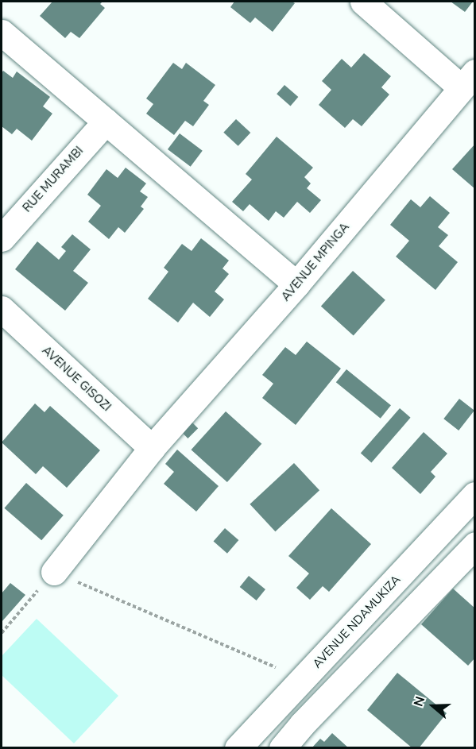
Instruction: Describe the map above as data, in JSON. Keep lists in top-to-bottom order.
{
  "streets": {
    "street": [
      "RUE MURAMBI",
      "AVENUE MPINGA",
      "AVENUE GISOZI",
      "AVENUE NDAMUKIZA"
    ]
  },
  "crossings": [
    ["AVENUE MPINGA", "AVENUE GISOZI"]
  ],
  "north": "left"
}
